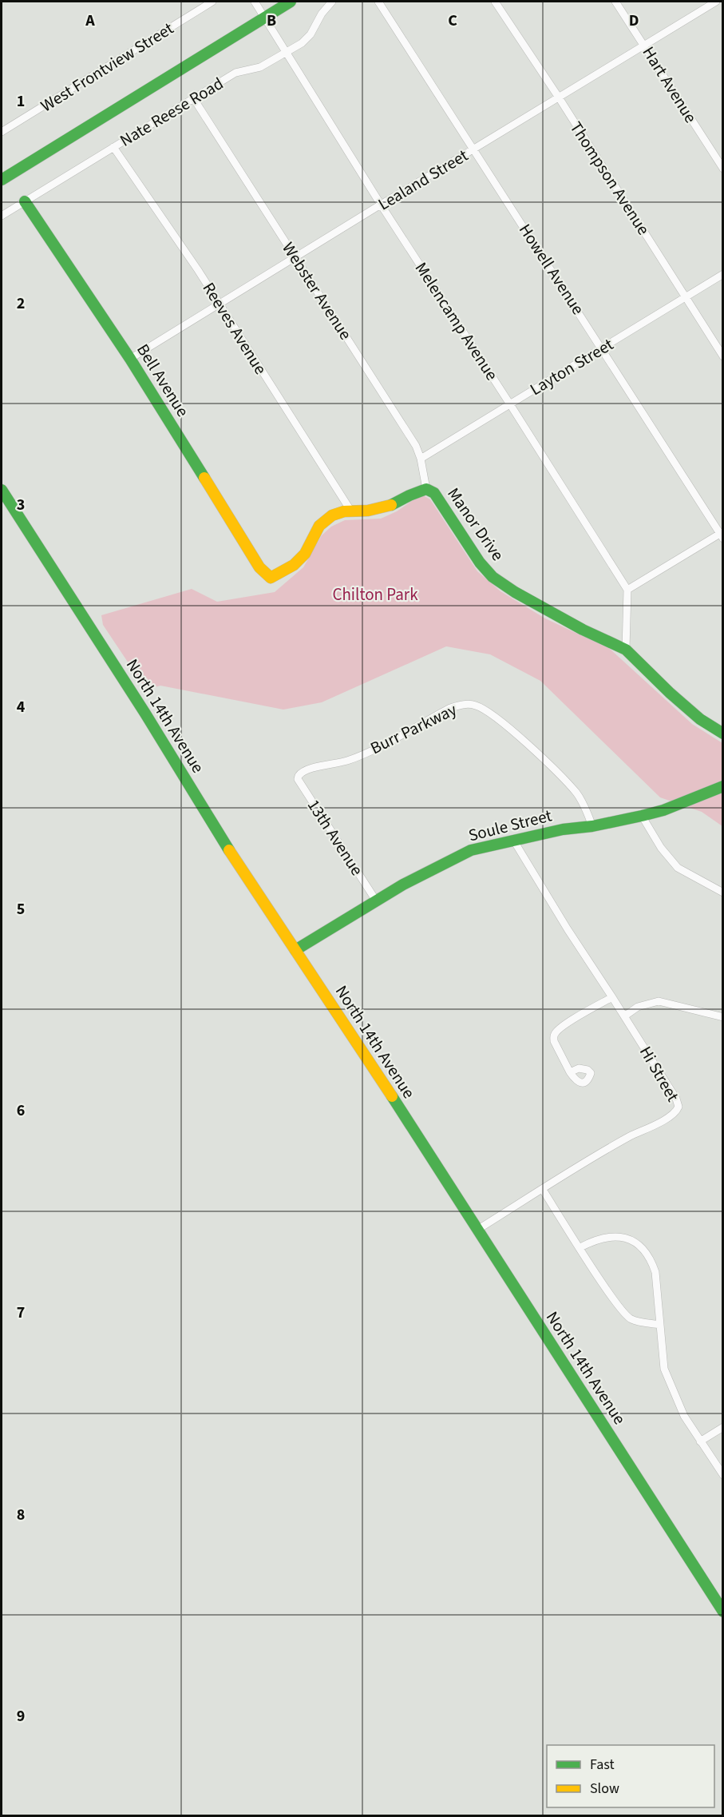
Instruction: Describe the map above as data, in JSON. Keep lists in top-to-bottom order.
{
  "streets": {
    "main road": [
      "Bell Avenue",
      "Manor Drive",
      "North 14th Avenue",
      "Soule Street"
    ],
    "street": [
      "West Frontview Street",
      "Hart Avenue",
      "Nate Reese Road",
      "Thompson Avenue",
      "Lealand Street",
      "Howell Avenue",
      "Webster Avenue",
      "Melencamp Avenue",
      "Reeves Avenue",
      "Layton Street",
      "Burr Parkway",
      "13th Avenue",
      "Hi Street"
    ]
  },
  "crossings": [
    ["Hart Avenue", "Lealand Street"],
    ["Nate Reese Road", "Webster Avenue"],
    ["Nate Reese Road", "Melencamp Avenue"],
    ["Nate Reese Road", "Reeves Avenue"],
    ["Nate Reese Road", "Bell Avenue"],
    ["Thompson Avenue", "Lealand Street"],
    ["Thompson Avenue", "Layton Street"],
    ["Lealand Street", "Howell Avenue"],
    ["Lealand Street", "Webster Avenue"],
    ["Lealand Street", "Melencamp Avenue"],
    ["Lealand Street", "Reeves Avenue"],
    ["Lealand Street", "Bell Avenue"],
    ["Howell Avenue", "Layton Street"],
    ["Webster Avenue", "Layton Street"],
    ["Webster Avenue", "Manor Drive"],
    ["Melencamp Avenue", "Layton Street"],
    ["Reeves Avenue", "Manor Drive"],
    ["Bell Avenue", "Manor Drive"],
    ["North 14th Avenue", "Soule Street"],
    ["North 14th Avenue", "Hi Street"],
    ["Burr Parkway", "Soule Street"],
    ["Burr Parkway", "13th Avenue"],
    ["Soule Street", "13th Avenue"],
    ["Soule Street", "Hi Street"]
  ],
  "parks": ["Chilton Park"],
  "legend": ["Fast", "Slow"],
  "grid": {
    "columns": [
      "A",
      "B",
      "C",
      "D"
    ],
    "rows": [
      "1",
      "2",
      "3",
      "4",
      "5",
      "6",
      "7",
      "8",
      "9"
    ]
  }
}
